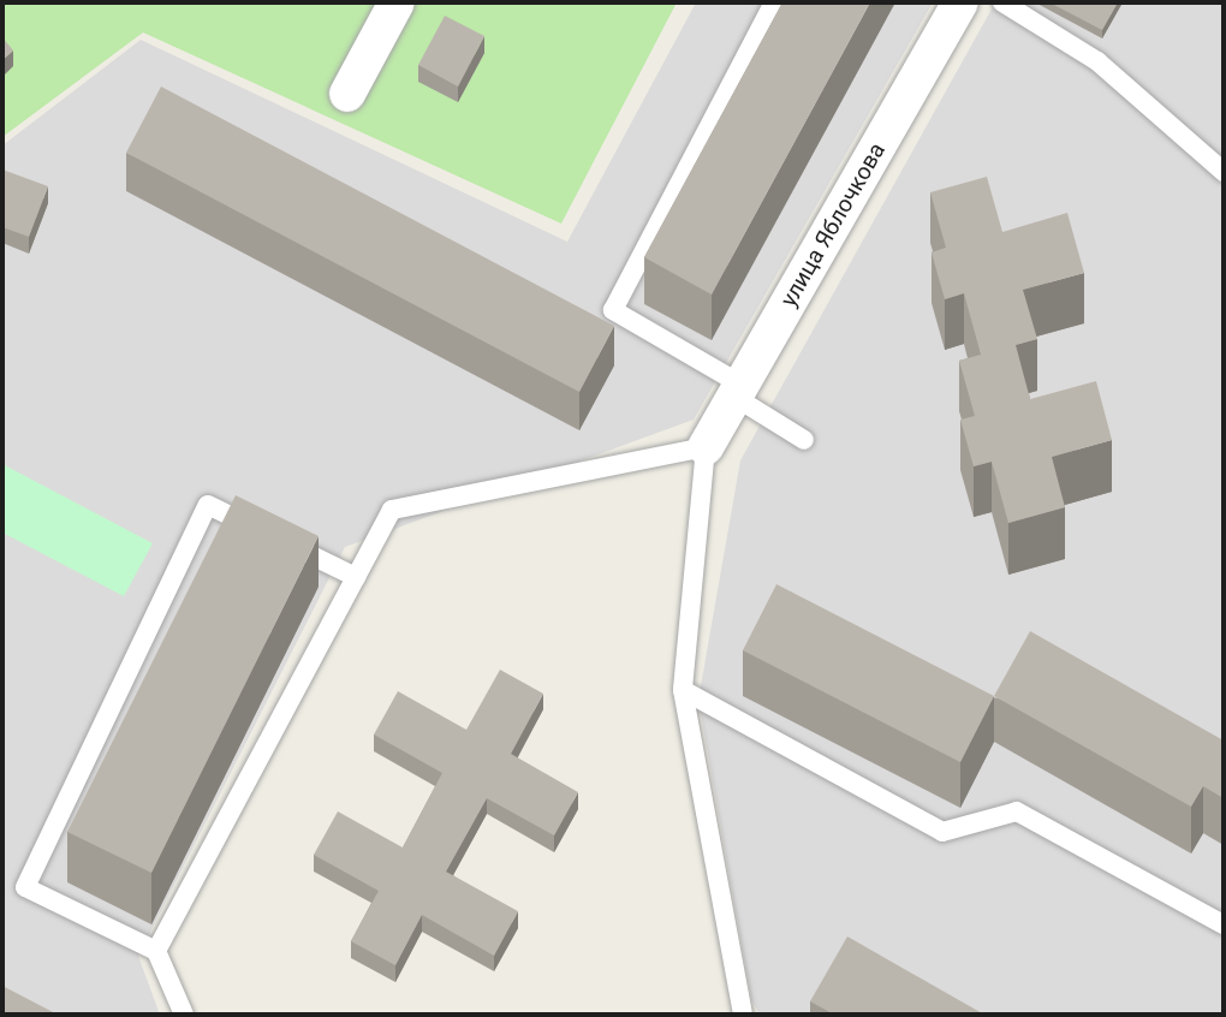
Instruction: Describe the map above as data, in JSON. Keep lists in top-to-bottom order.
{
  "streets": {
    "street": ["улица Яблочкова"]
  }
}
